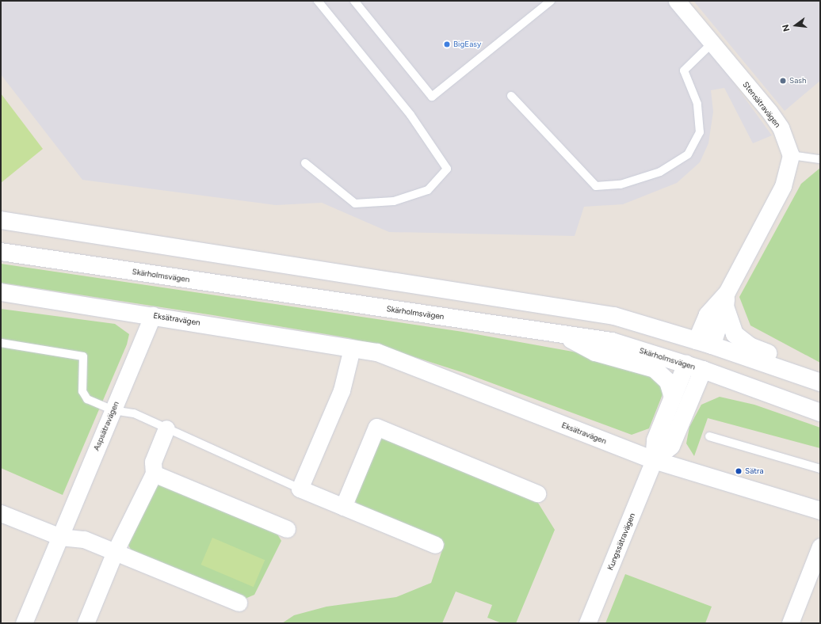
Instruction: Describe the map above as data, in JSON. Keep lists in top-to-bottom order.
{
  "streets": {
    "main road": ["Skärholmsvägen", "Eksätravägen", "Kungssätravägen"],
    "street": ["Stensätravägen", "Aspsätravägen"]
  },
  "crossings": [
    ["Skärholmsvägen", "Kungssätravägen"],
    ["Eksätravägen", "Aspsätravägen"],
    ["Eksätravägen", "Kungssätravägen"]
  ],
  "places": ["BigEasy", "Sash", "Sätra"],
  "north": "left"
}
